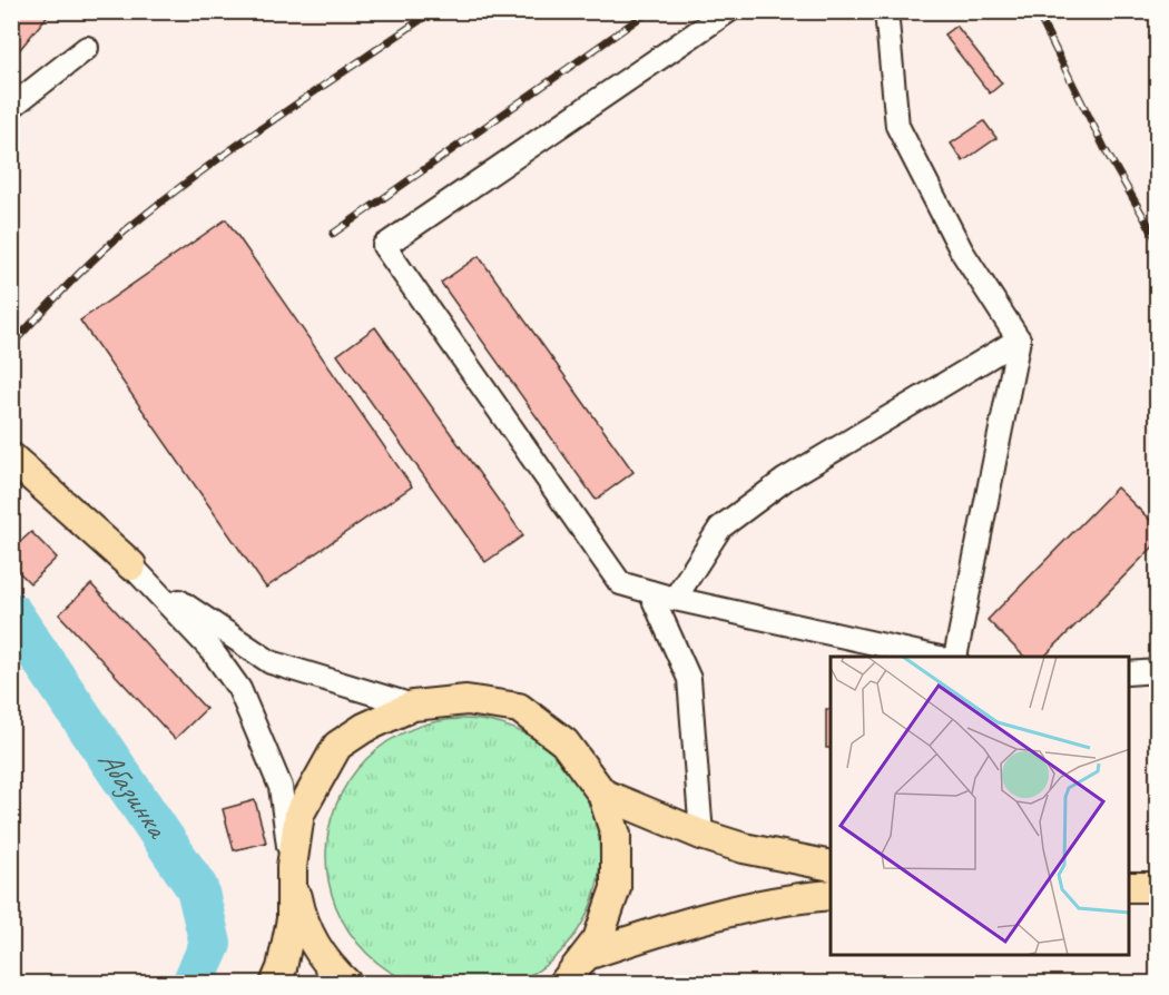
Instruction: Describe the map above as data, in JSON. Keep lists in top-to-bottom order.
{
  "water": ["Абазинка"]
}
